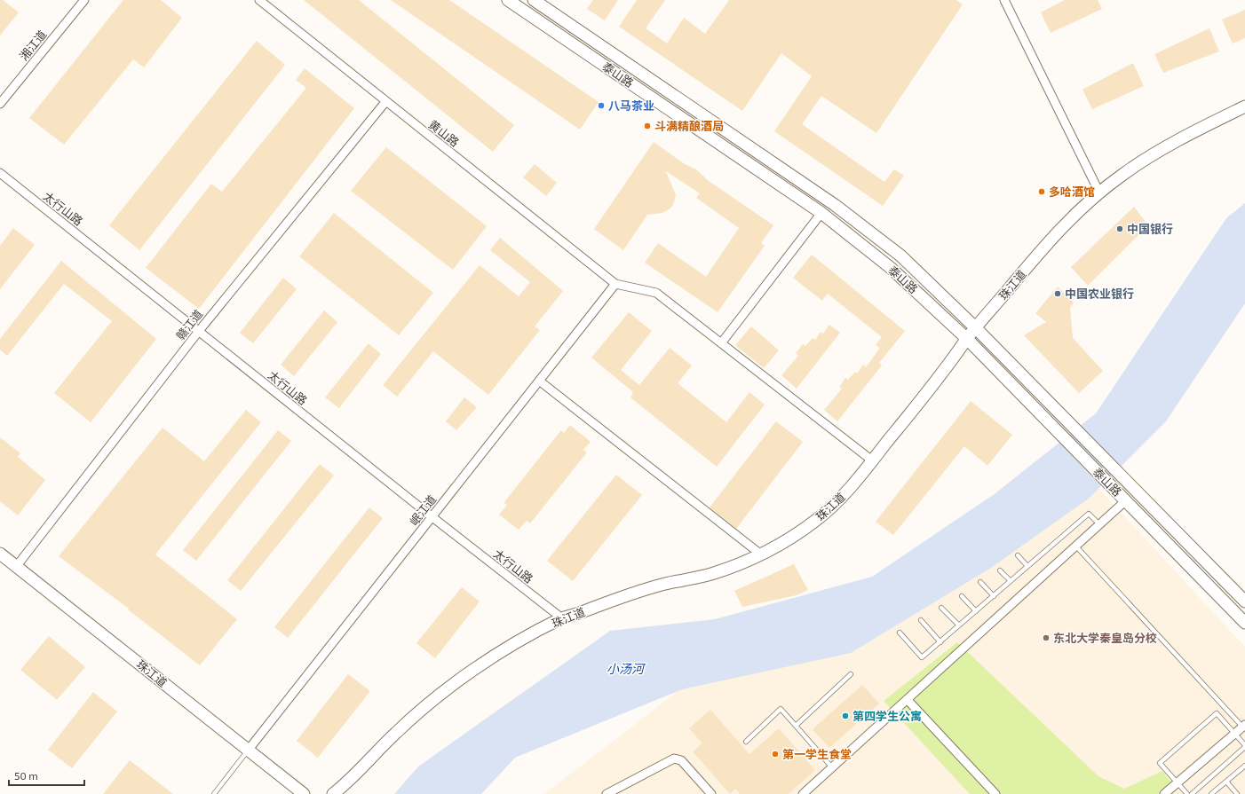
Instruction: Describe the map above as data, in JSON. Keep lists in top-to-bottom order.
{
  "streets": {
    "street": [
      "湘江道",
      "泰山路",
      "黄山路",
      "太行山路",
      "珠江道",
      "赣江道",
      "岷江道"
    ]
  },
  "crossings": [
    ["泰山路", "珠江道"],
    ["黄山路", "赣江道"],
    ["黄山路", "岷江道"],
    ["太行山路", "珠江道"],
    ["太行山路", "赣江道"],
    ["太行山路", "岷江道"],
    ["珠江道", "赣江道"],
    ["珠江道", "岷江道"]
  ],
  "water": ["小汤河"],
  "places": [
    "八马茶业",
    "斗满精酿酒局",
    "多哈酒馆",
    "中国银行",
    "中国农业银行",
    "东北大学秦皇岛分校",
    "第四学生公寓",
    "第一学生食堂"
  ],
  "scale_bar": "50 m"
}
